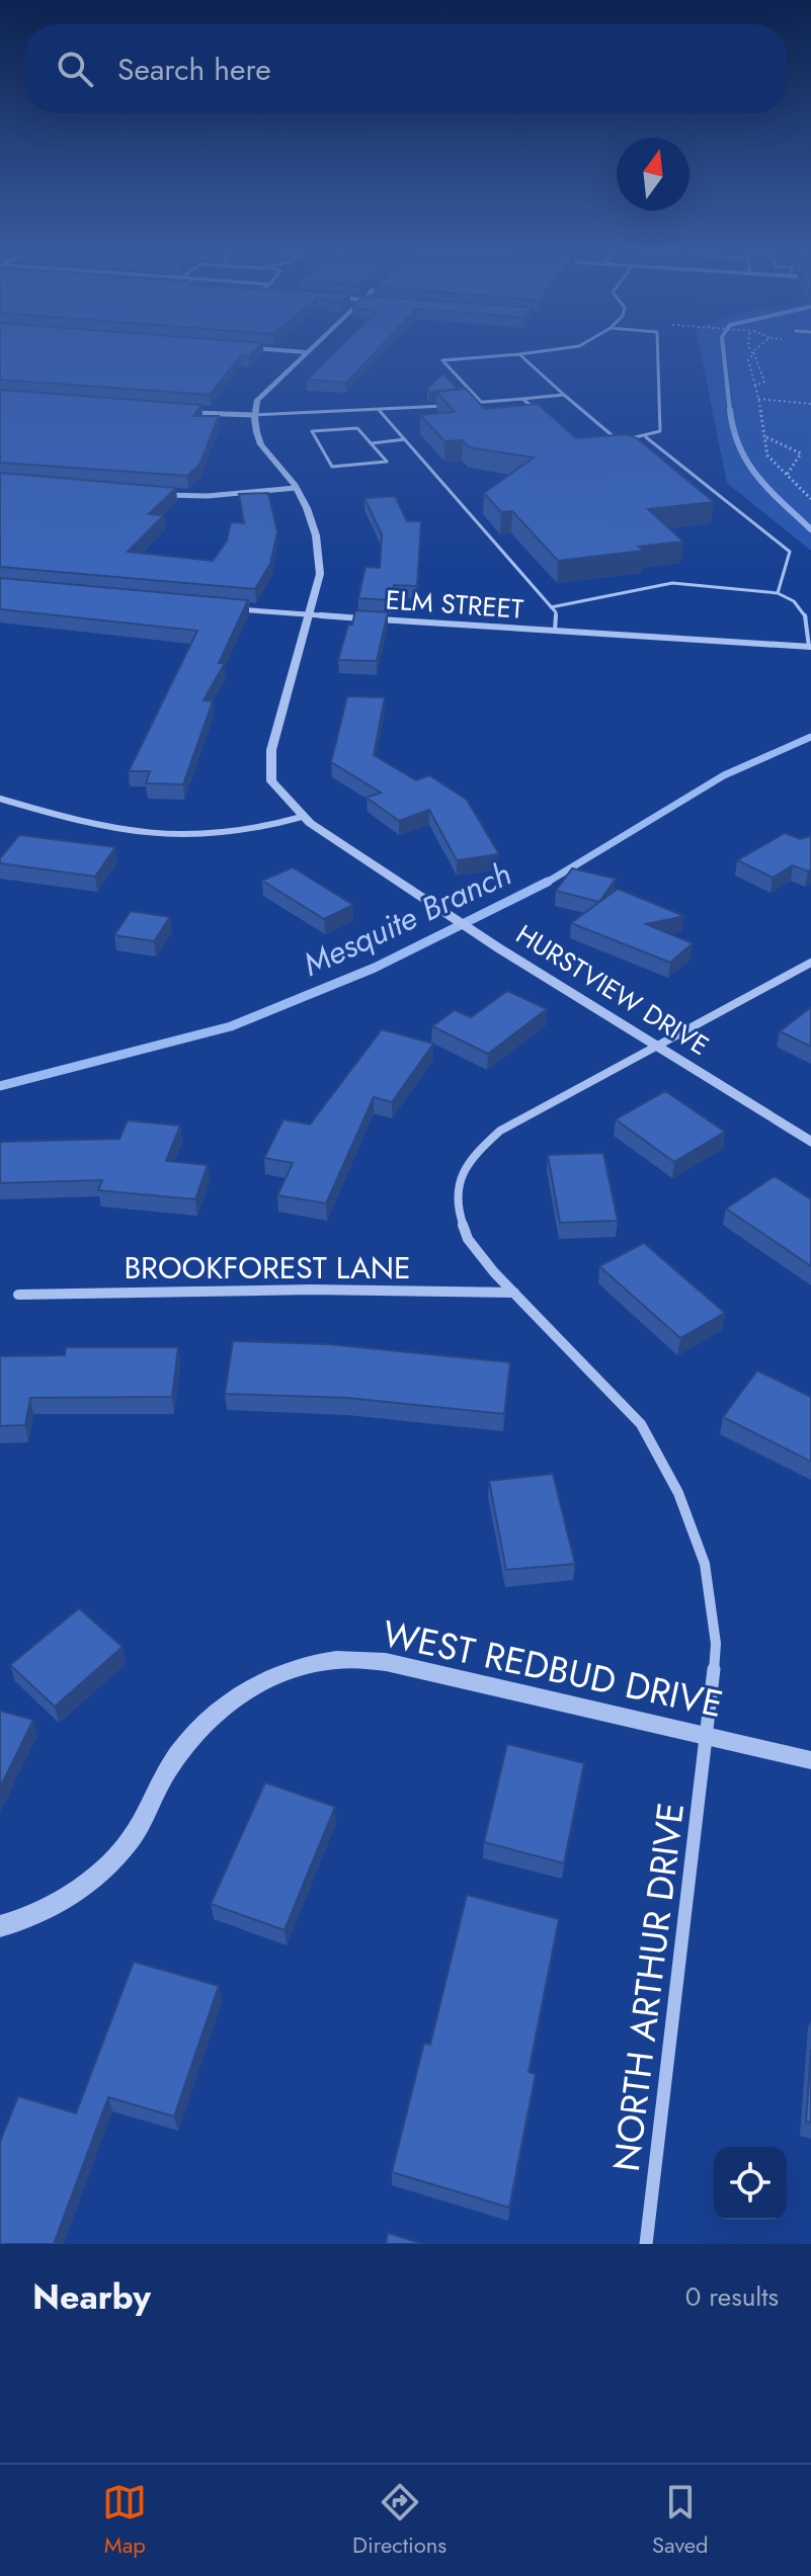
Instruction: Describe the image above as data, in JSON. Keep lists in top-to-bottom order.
{
  "streets": {
    "street": [
      "ELM STREET",
      "HURSTVIEW DRIVE",
      "BROOKFOREST LANE",
      "WEST REDBUD DRIVE",
      "NORTH ARTHUR DRIVE"
    ]
  },
  "crossings": [
    ["ELM STREET", "HURSTVIEW DRIVE"],
    ["HURSTVIEW DRIVE", "NORTH ARTHUR DRIVE"],
    ["BROOKFOREST LANE", "NORTH ARTHUR DRIVE"],
    ["WEST REDBUD DRIVE", "NORTH ARTHUR DRIVE"]
  ],
  "water": ["Mesquite Branch"],
  "north": "top",
  "page": {
    "search": "Search here",
    "heading": ["Nearby", "0 results"],
    "nav": ["Map", "Directions", "Saved"]
  }
}
